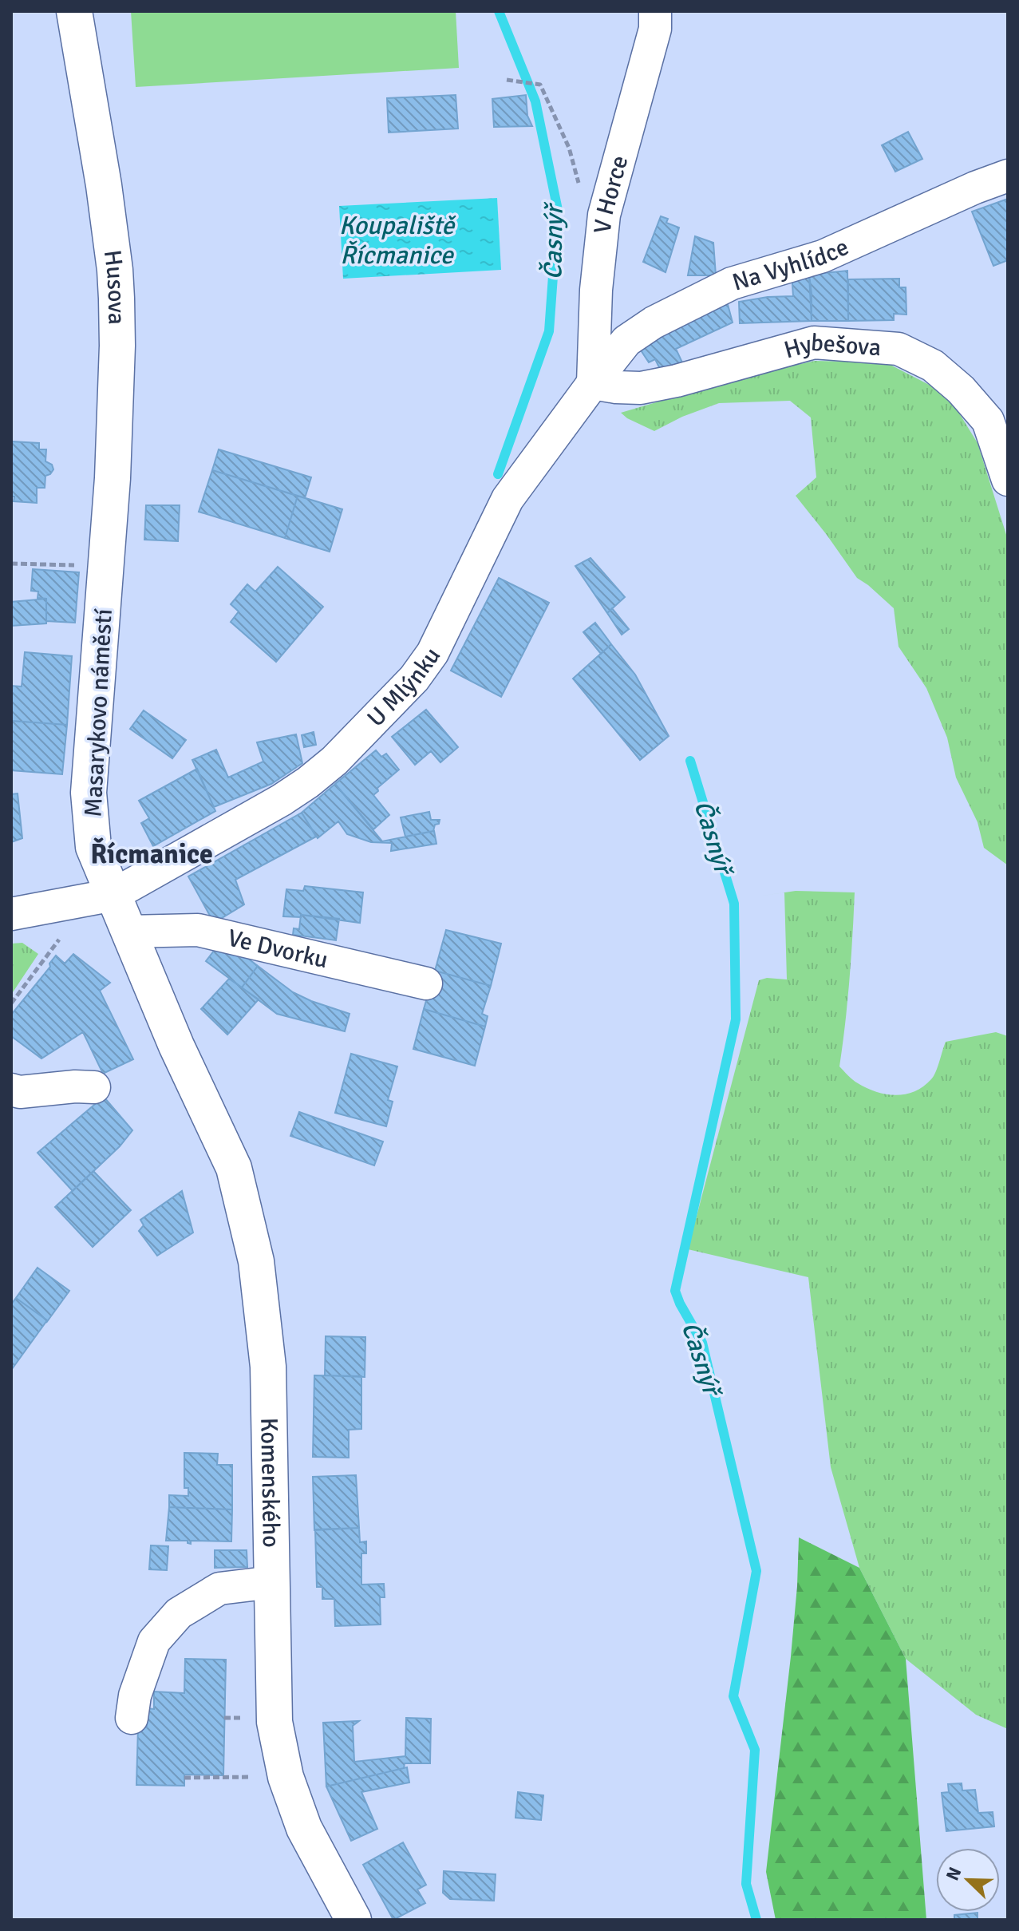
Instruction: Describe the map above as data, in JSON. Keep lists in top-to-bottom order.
{
  "streets": {
    "main road": ["Husova", "Masarykovo náměstí", "Komenského"],
    "street": [
      "V Horce",
      "Na Vyhlídce",
      "Hybešova",
      "U Mlýnku",
      "Ve Dvorku"
    ]
  },
  "crossings": [
    ["V Horce", "Na Vyhlídce"],
    ["V Horce", "Hybešova"],
    ["V Horce", "U Mlýnku"],
    ["Na Vyhlídce", "Hybešova"],
    ["Na Vyhlídce", "U Mlýnku"],
    ["Husova", "Masarykovo náměstí"],
    ["Hybešova", "U Mlýnku"],
    ["U Mlýnku", "Masarykovo náměstí"],
    ["Masarykovo náměstí", "Ve Dvorku"],
    ["Masarykovo náměstí", "Komenského"]
  ],
  "districts": ["Řícmanice"],
  "water": ["Koupaliště Řícmanice", "Časnýř"],
  "north": "top left"
}
